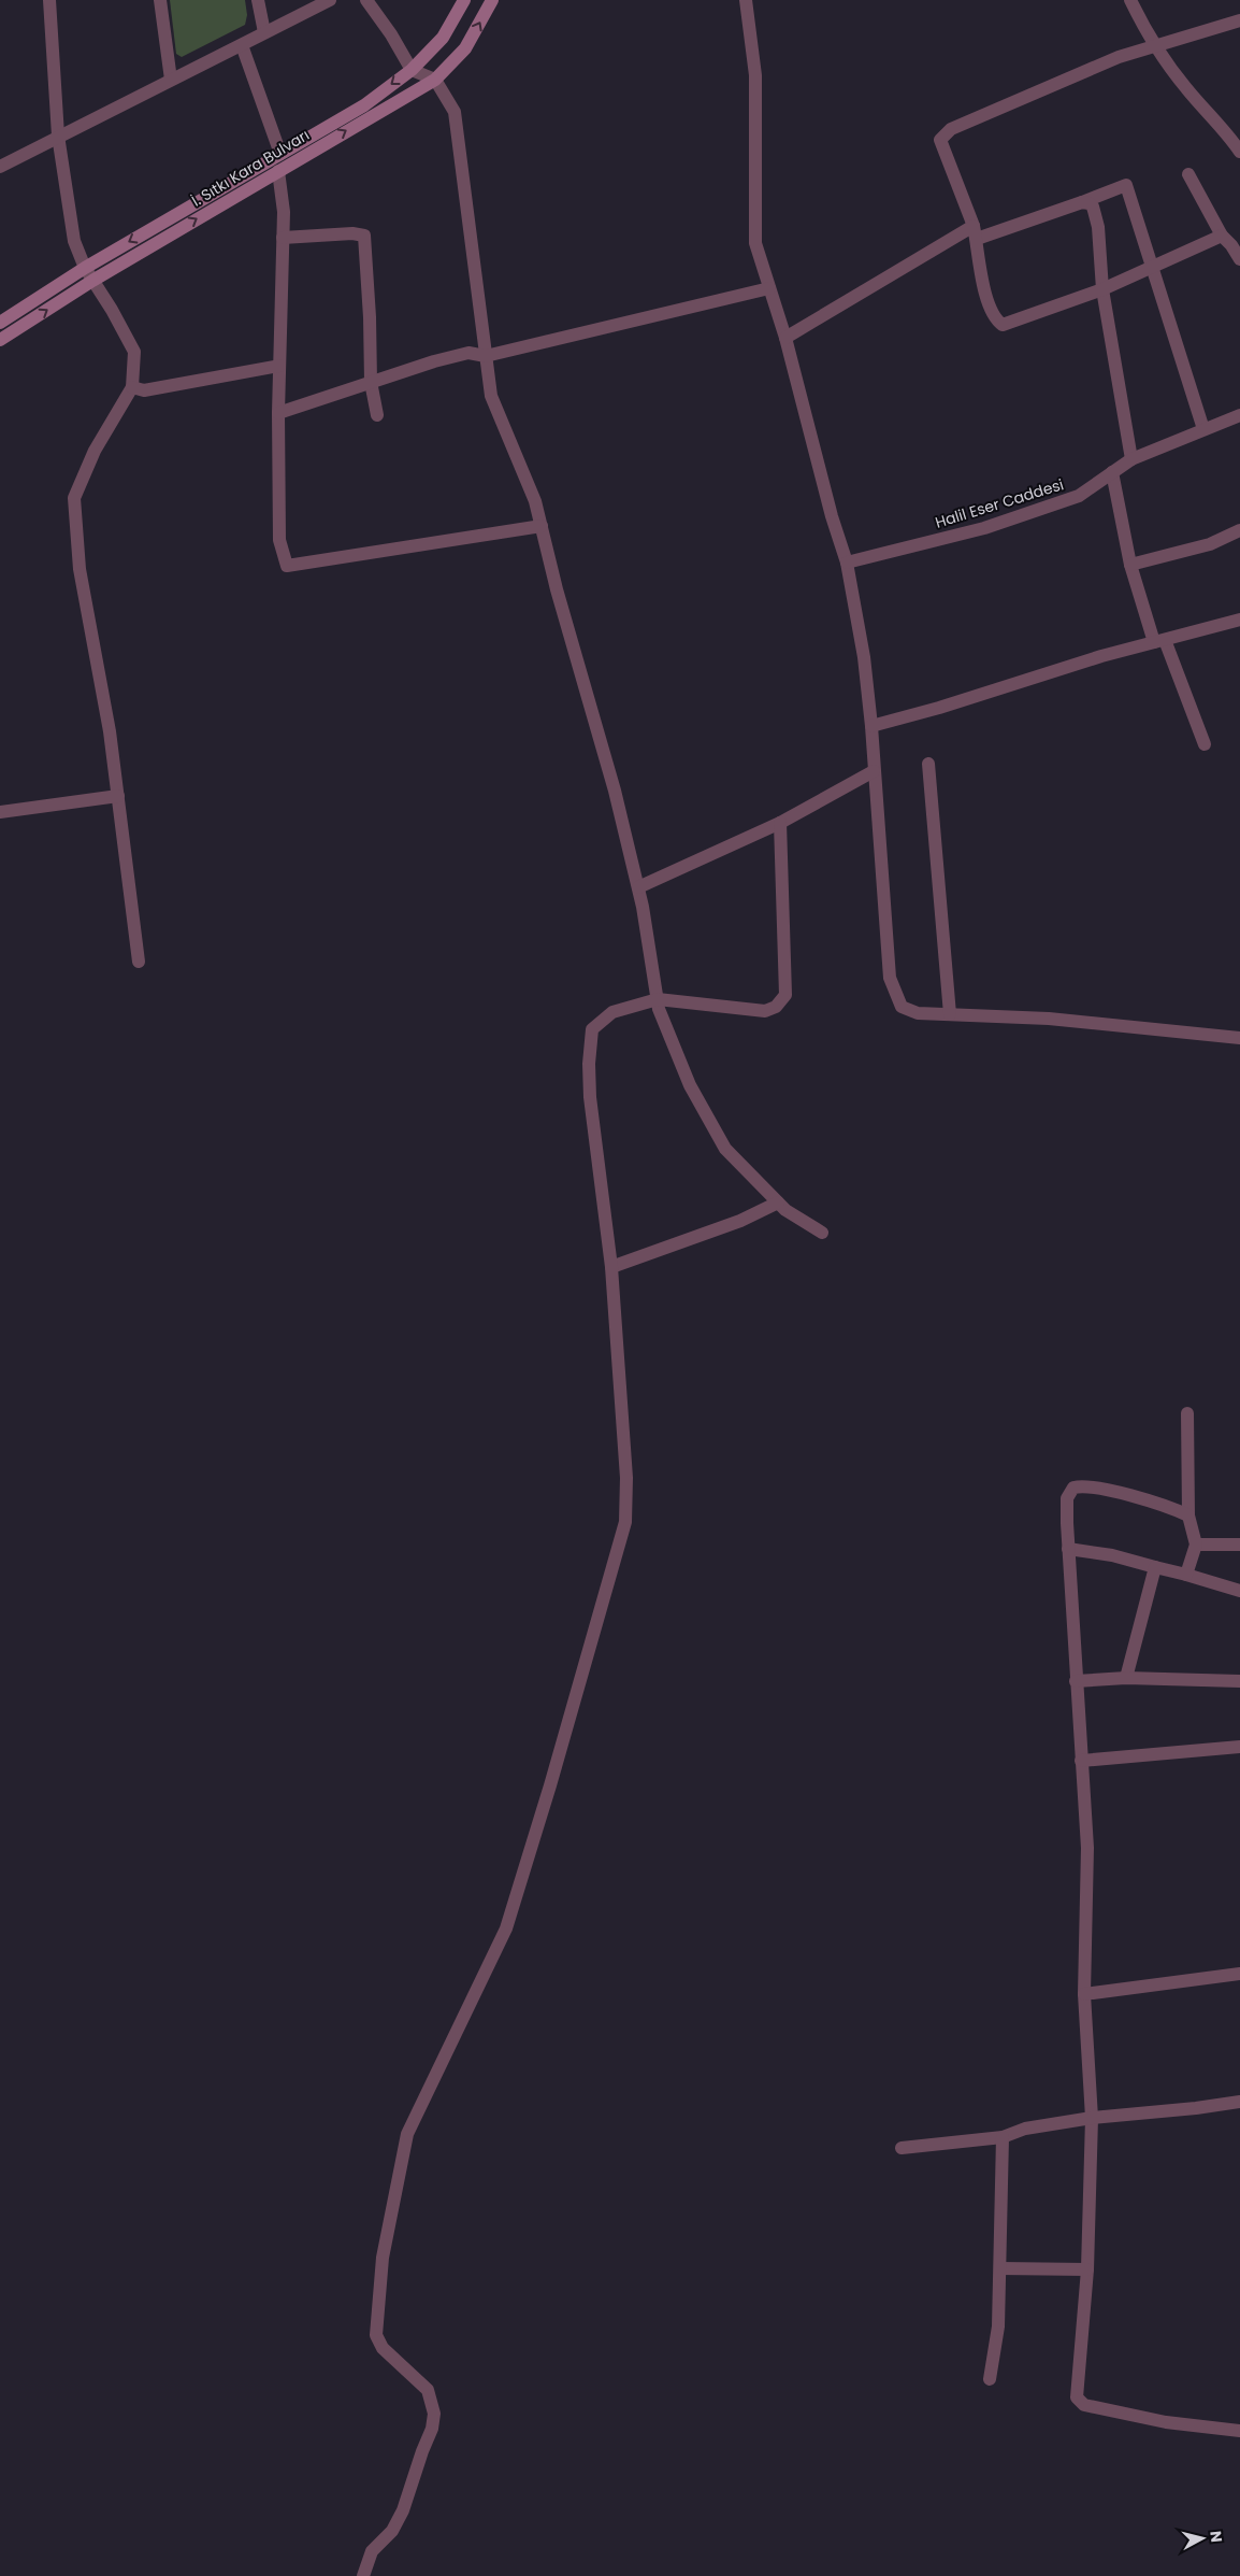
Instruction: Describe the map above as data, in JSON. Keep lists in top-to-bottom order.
{
  "streets": {
    "main road": ["İ. Sıtkı Kara Bulvarı"],
    "street": ["Halil Eser Caddesi"]
  },
  "north": "right"
}
